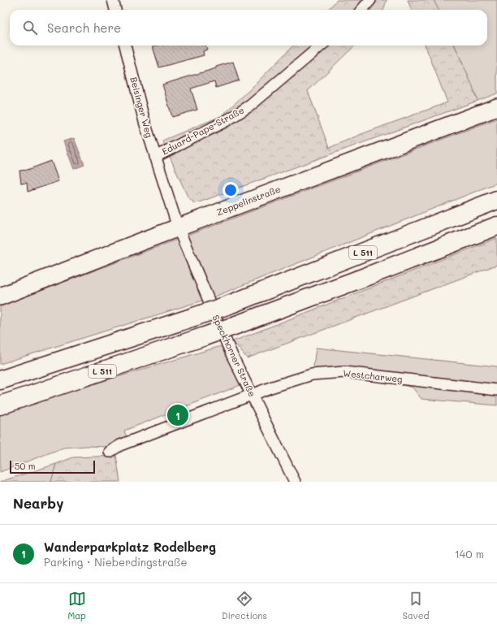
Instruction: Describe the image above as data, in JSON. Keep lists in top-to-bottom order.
{
  "streets": {
    "highway": ["L 511"],
    "main road": ["Zeppelinstraße"],
    "street": [
      "Beisinger Weg",
      "Eduard-Pape-Straße",
      "Speckhorner Straße",
      "Westcharweg"
    ]
  },
  "crossings": [
    ["Beisinger Weg", "Eduard-Pape-Straße"],
    ["Beisinger Weg", "Zeppelinstraße"],
    ["Beisinger Weg", "Speckhorner Straße"],
    ["Zeppelinstraße", "Speckhorner Straße"],
    ["Speckhorner Straße", "Westcharweg"]
  ],
  "scale_bar": "50 m",
  "page": {
    "search": "Search here",
    "pins": "1",
    "scale": "50 m",
    "heading": "Nearby",
    "list": [
      {
        "mark": "1",
        "name": "Wanderparkplatz Rodelberg",
        "note": "Parking · Nieberdingstraße",
        "value": "140 m"
      }
    ],
    "nav": ["Map", "Directions", "Saved"]
  }
}
